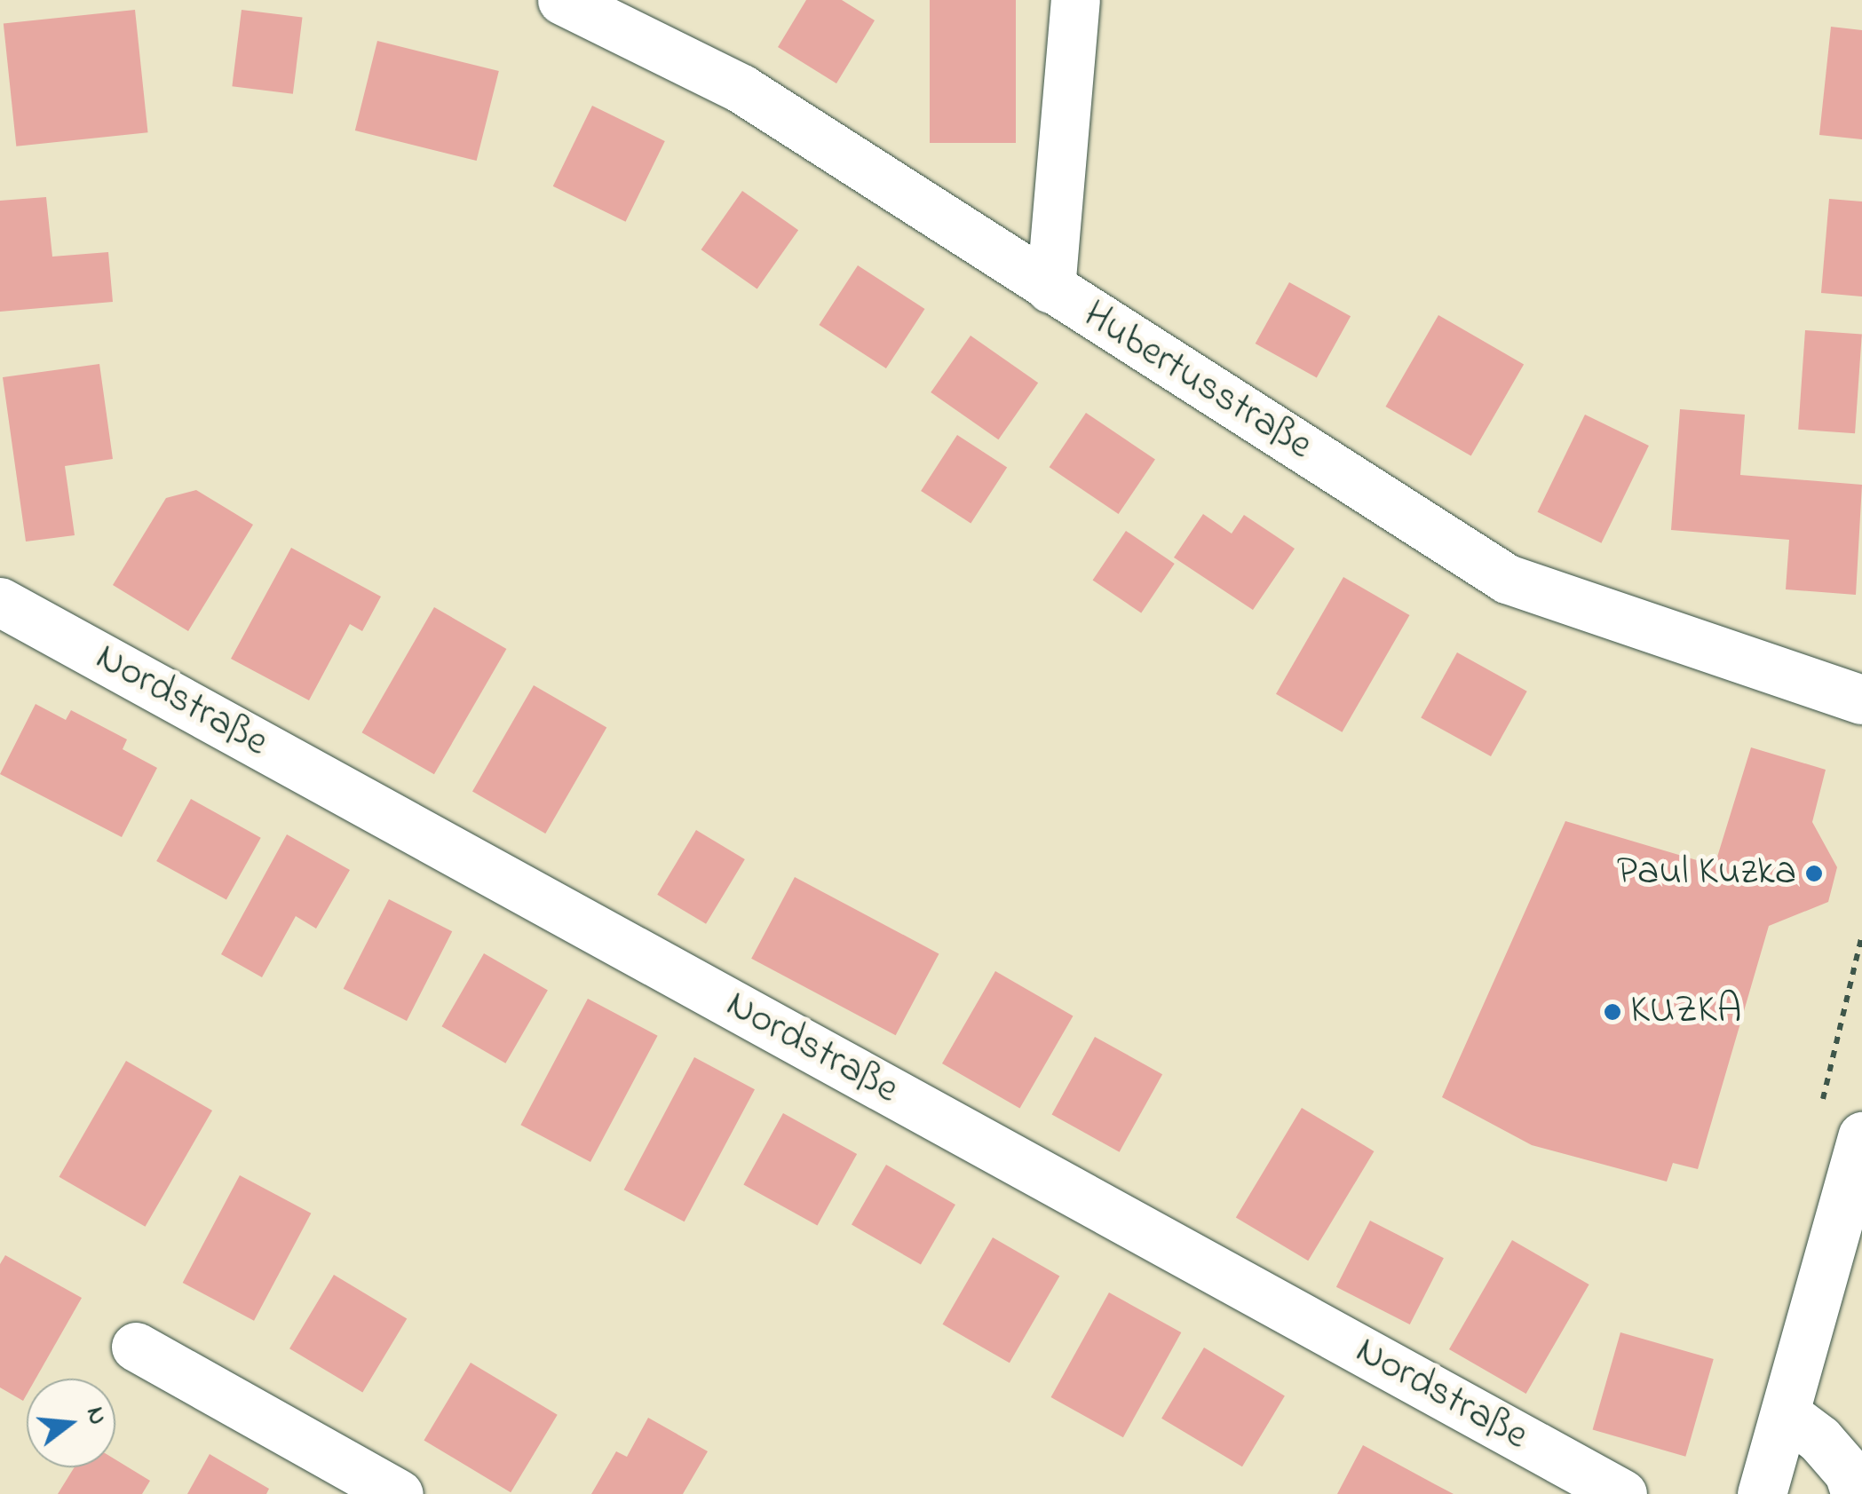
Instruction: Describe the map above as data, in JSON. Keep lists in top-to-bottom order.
{
  "streets": {
    "street": ["Hubertusstraße", "Nordstraße"]
  },
  "places": ["Paul Kuzka", "KUZKA"],
  "north": "right"
}
